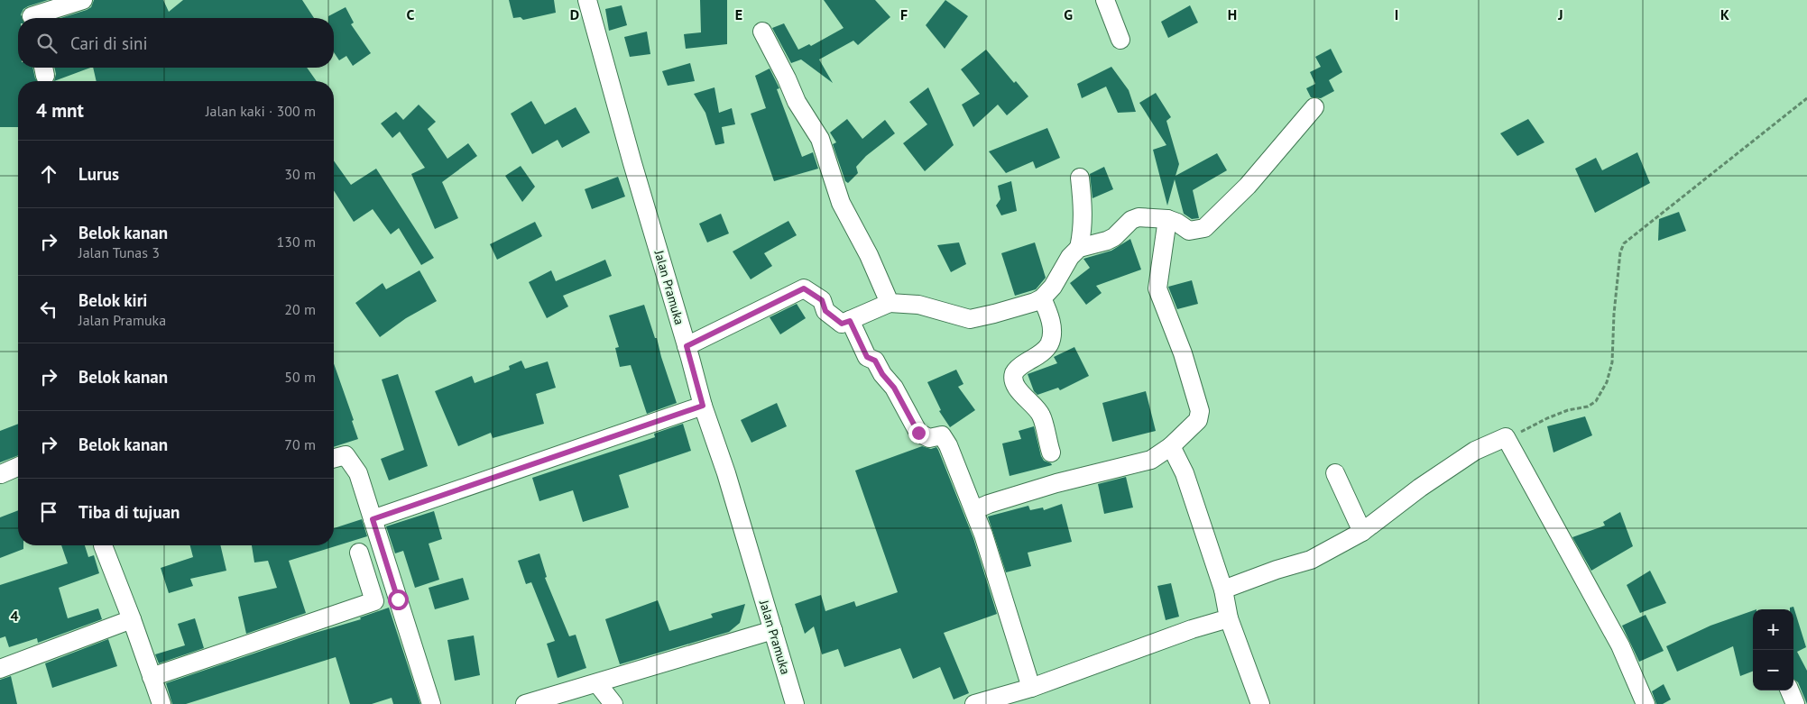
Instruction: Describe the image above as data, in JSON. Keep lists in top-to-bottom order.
{
  "streets": {
    "street": ["Jalan Pramuka"]
  },
  "page": {
    "search": "Cari di sini",
    "heading": ["4 mnt", "Jalan kaki · 300 m"],
    "list": [
      ["Lurus", "30 m"],
      ["Belok kanan", "Jalan Tunas 3", "130 m"],
      ["Belok kiri", "Jalan Pramuka", "20 m"],
      ["Belok kanan", "50 m"],
      ["Belok kanan", "70 m"],
      "Tiba di tujuan"
    ],
    "map_buttons": ["+", "−"]
  },
  "grid": {
    "columns": [
      "C",
      "D",
      "E",
      "F",
      "G",
      "H",
      "I",
      "J",
      "K"
    ],
    "rows": ["4"]
  }
}
